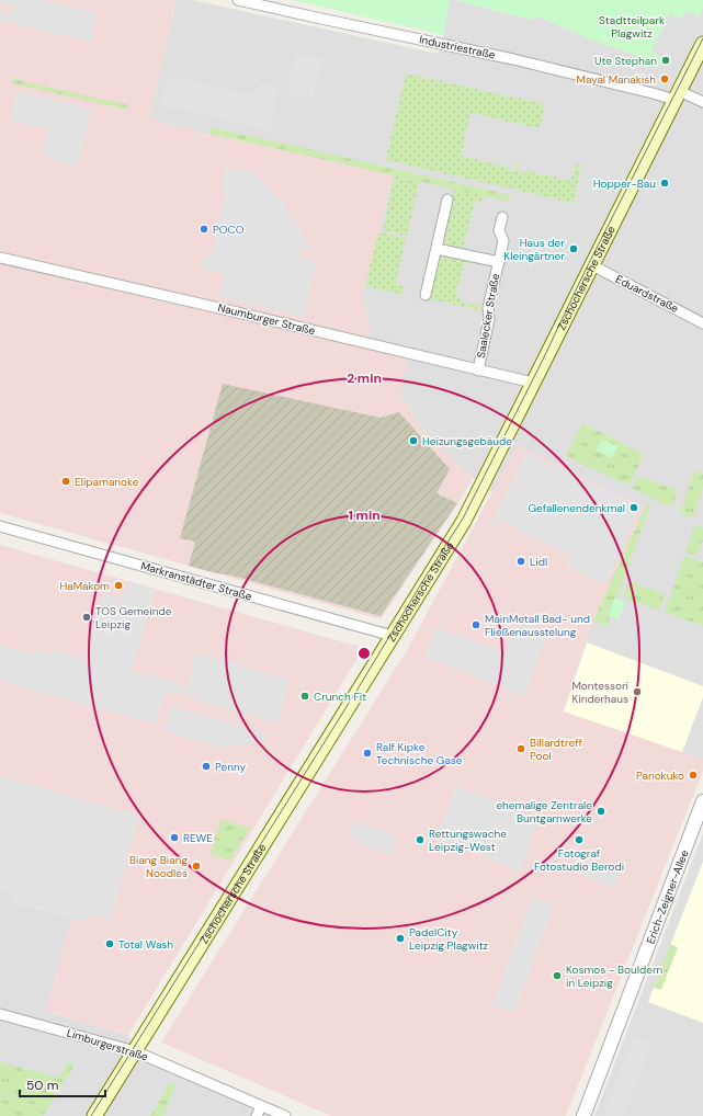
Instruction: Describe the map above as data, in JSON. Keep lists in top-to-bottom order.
{
  "streets": {
    "main road": ["Zschochersche Straße"],
    "street": [
      "Industriestraße",
      "Eduardstraße",
      "Saalecker Straße",
      "Naumburger Straße",
      "Markranstädter Straße",
      "Erich-Zeigner-Allee",
      "Limburgerstraße"
    ]
  },
  "crossings": [
    ["Industriestraße", "Zschochersche Straße"],
    ["Zschochersche Straße", "Eduardstraße"],
    ["Zschochersche Straße", "Naumburger Straße"],
    ["Zschochersche Straße", "Markranstädter Straße"],
    ["Zschochersche Straße", "Limburgerstraße"],
    ["Saalecker Straße", "Naumburger Straße"]
  ],
  "parks": ["Stadtteilpark Plagwitz"],
  "places": [
    "Ute Stephan",
    "Mayal Manakish",
    "Hopper-Bau",
    "POCO",
    "Haus der Kleingärtner",
    "Heizungsgebäude",
    "Elipamanoke",
    "Gefallenendenkmal",
    "Lidl",
    "HaMakom",
    "TOS Gemeinde Leipzig",
    "MainMetall Bad- und Fließenausstelung",
    "Montessori Kinderhaus",
    "Crunch Fit",
    "Billardtreff Pool",
    "Ralf Kipke Technische Gase",
    "Penny",
    "Panokuko",
    "ehemalige Zentrale Buntgarnwerke",
    "REWE",
    "Rettungswache Leipzig-West",
    "Fotograf Fotostudio Berodi",
    "Biang Biang Noodles",
    "PadelCity Leipzig Plagwitz",
    "Total Wash",
    "Kosmos - Bouldern in Leipzig"
  ],
  "scale_bar": "50 m",
  "rings": ["2 min", "1 min"]
}
